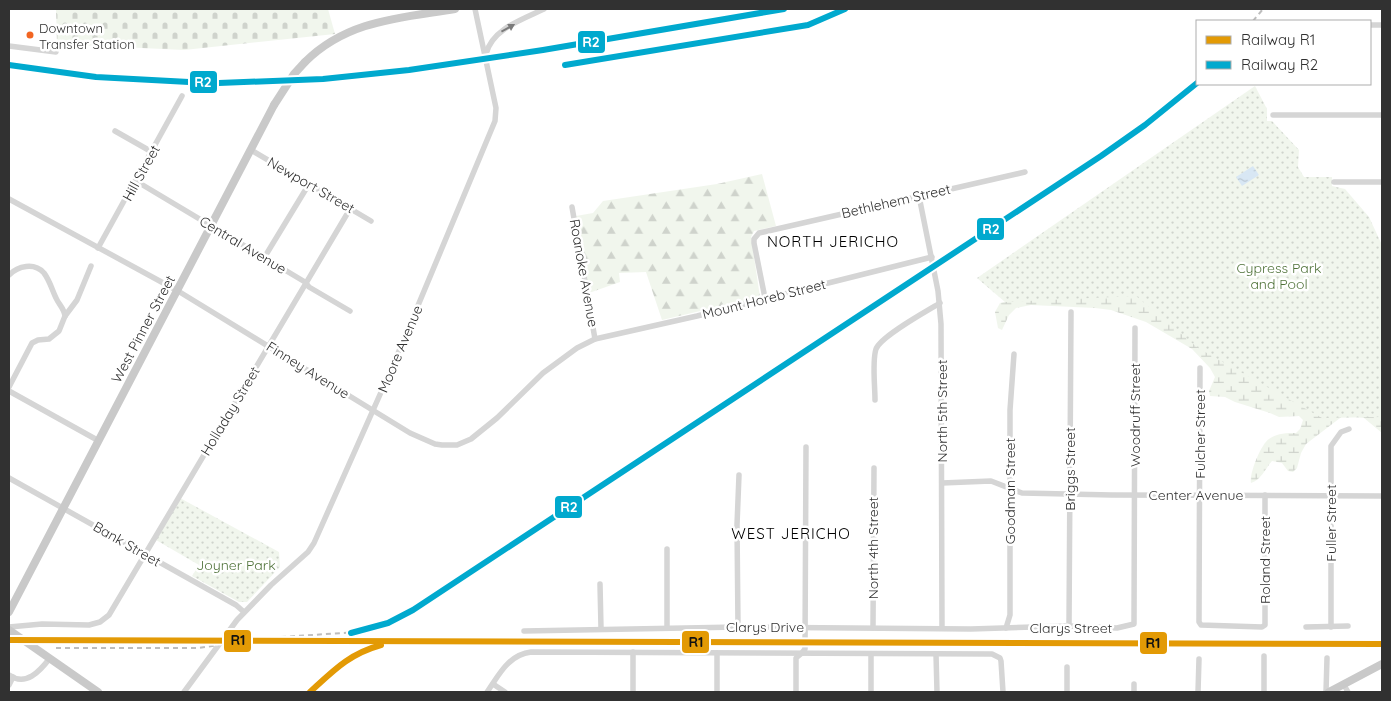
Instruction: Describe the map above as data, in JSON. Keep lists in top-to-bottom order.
{
  "streets": {
    "main road": ["West Pinner Street"],
    "street": [
      "Hill Street",
      "Newport Street",
      "Bethlehem Street",
      "Central Avenue",
      "Roanoke Avenue",
      "Mount Horeb Street",
      "Moore Avenue",
      "Finney Avenue",
      "Holladay Street",
      "North 5th Street",
      "Woodruff Street",
      "Fulcher Street",
      "Briggs Street",
      "Goodman Street",
      "Center Avenue",
      "Fuller Street",
      "Bank Street",
      "North 4th Street",
      "Roland Street",
      "Clarys Drive",
      "Clarys Street"
    ]
  },
  "crossings": [
    ["Hill Street", "Central Avenue"],
    ["Hill Street", "Finney Avenue"],
    ["Newport Street", "West Pinner Street"],
    ["Newport Street", "Holladay Street"],
    ["Bethlehem Street", "Mount Horeb Street"],
    ["Bethlehem Street", "North 5th Street"],
    ["Central Avenue", "West Pinner Street"],
    ["Central Avenue", "Holladay Street"],
    ["Roanoke Avenue", "Mount Horeb Street"],
    ["Roanoke Avenue", "Finney Avenue"],
    ["Mount Horeb Street", "Finney Avenue"],
    ["Mount Horeb Street", "North 5th Street"],
    ["West Pinner Street", "Finney Avenue"],
    ["West Pinner Street", "Bank Street"],
    ["Moore Avenue", "Finney Avenue"],
    ["Moore Avenue", "Bank Street"],
    ["Finney Avenue", "Holladay Street"],
    ["Holladay Street", "Bank Street"],
    ["North 5th Street", "Center Avenue"],
    ["North 5th Street", "Clarys Drive"],
    ["Woodruff Street", "Center Avenue"],
    ["Woodruff Street", "Clarys Street"],
    ["Fulcher Street", "Center Avenue"],
    ["Fulcher Street", "Roland Street"],
    ["Briggs Street", "Center Avenue"],
    ["Briggs Street", "Clarys Street"],
    ["Goodman Street", "Center Avenue"],
    ["Goodman Street", "Clarys Drive"],
    ["Goodman Street", "Clarys Street"],
    ["Center Avenue", "Fuller Street"],
    ["Center Avenue", "Roland Street"],
    ["North 4th Street", "Clarys Drive"],
    ["Clarys Drive", "Clarys Street"]
  ],
  "districts": ["NORTH JERICHO", "WEST JERICHO"],
  "parks": ["Cypress Park and Pool", "Joyner Park"],
  "places": ["Downtown Transfer Station"],
  "lines": ["rail line R2", "rail line R1"],
  "legend": ["Railway R1", "Railway R2"]
}
